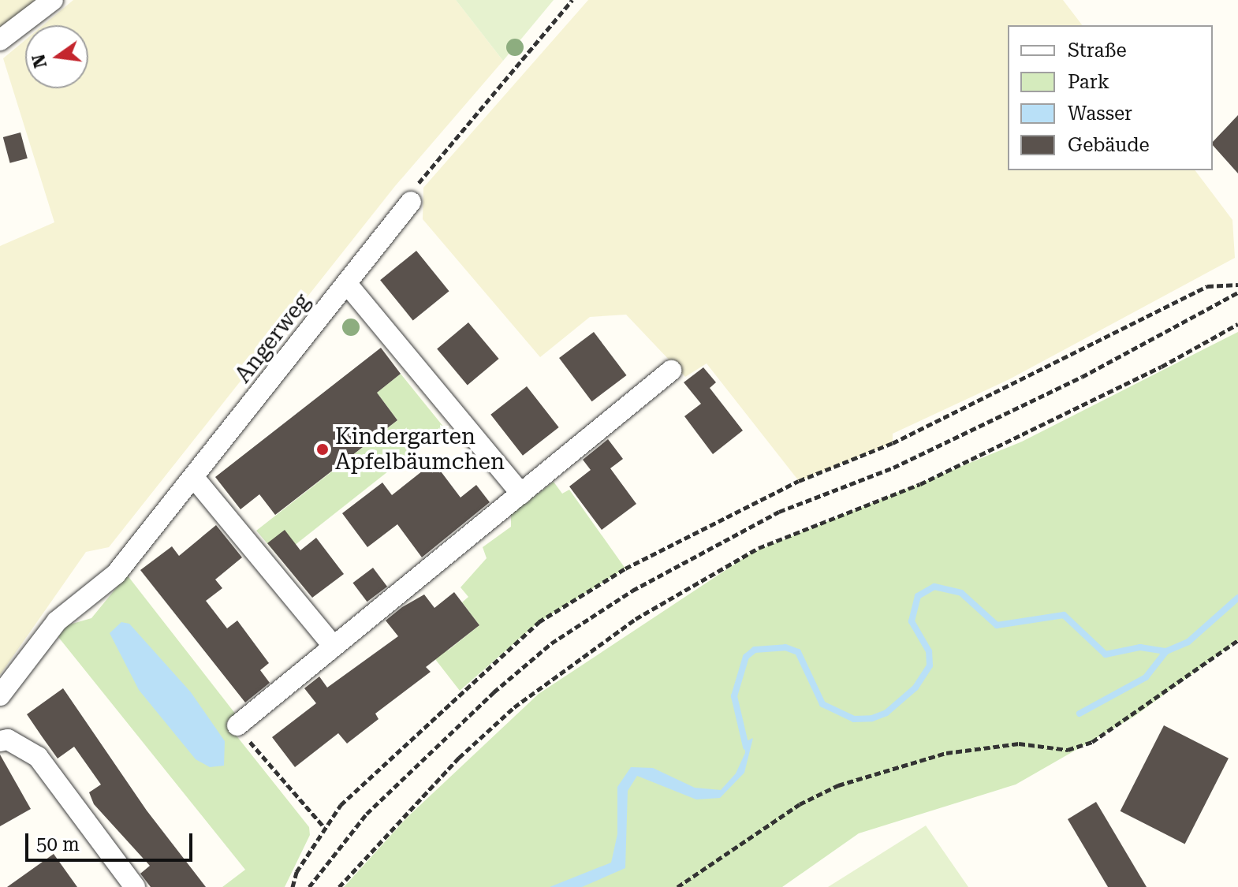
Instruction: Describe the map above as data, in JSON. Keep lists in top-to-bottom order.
{
  "streets": {
    "street": ["Angerweg"]
  },
  "places": ["Kindergarten Apfelbäumchen"],
  "legend": [
    "Straße",
    "Park",
    "Wasser",
    "Gebäude"
  ],
  "scale_bar": "50 m",
  "north": "left"
}
